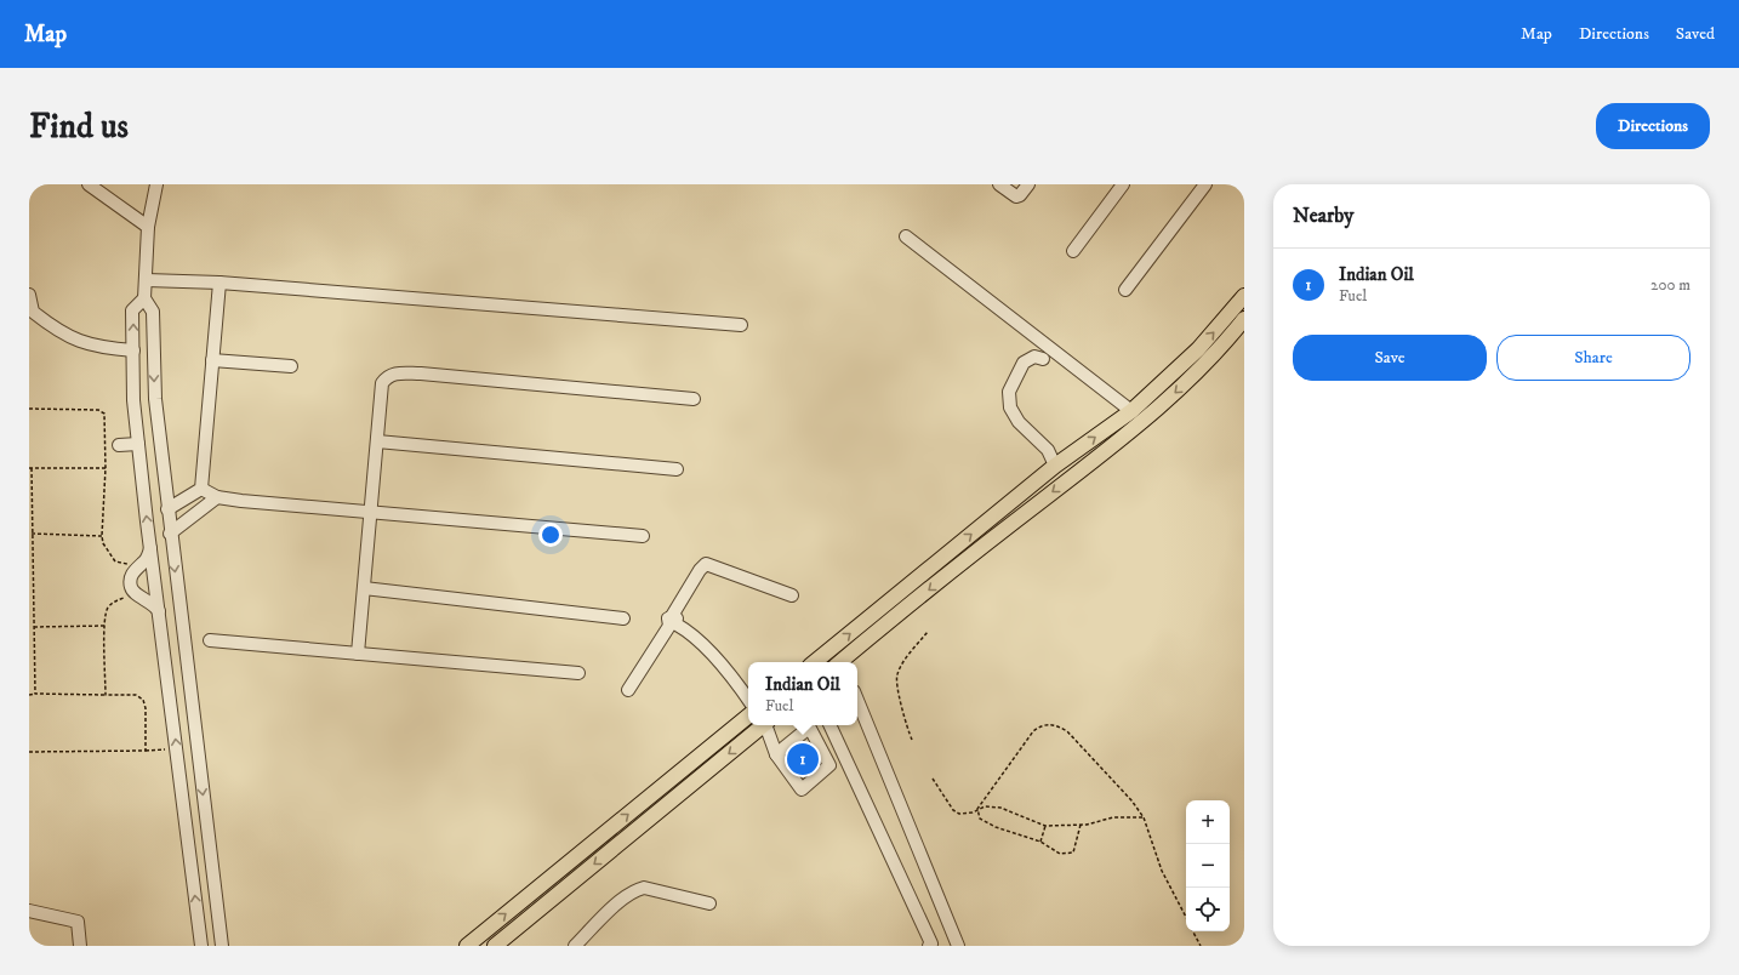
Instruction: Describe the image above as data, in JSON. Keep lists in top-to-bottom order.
{
  "page": {
    "header": "Map",
    "nav": ["Map", "Directions", "Saved"],
    "buttons": [
      "Directions",
      ["Save", "Share"]
    ],
    "title": "Find us",
    "heading": "Nearby",
    "list": [
      {
        "mark": "1",
        "name": "Indian Oil",
        "note": "Fuel",
        "value": "200 m"
      }
    ],
    "popup": ["Indian Oil", "Fuel"],
    "pins": "1",
    "map_buttons": ["+", "−"]
  }
}
